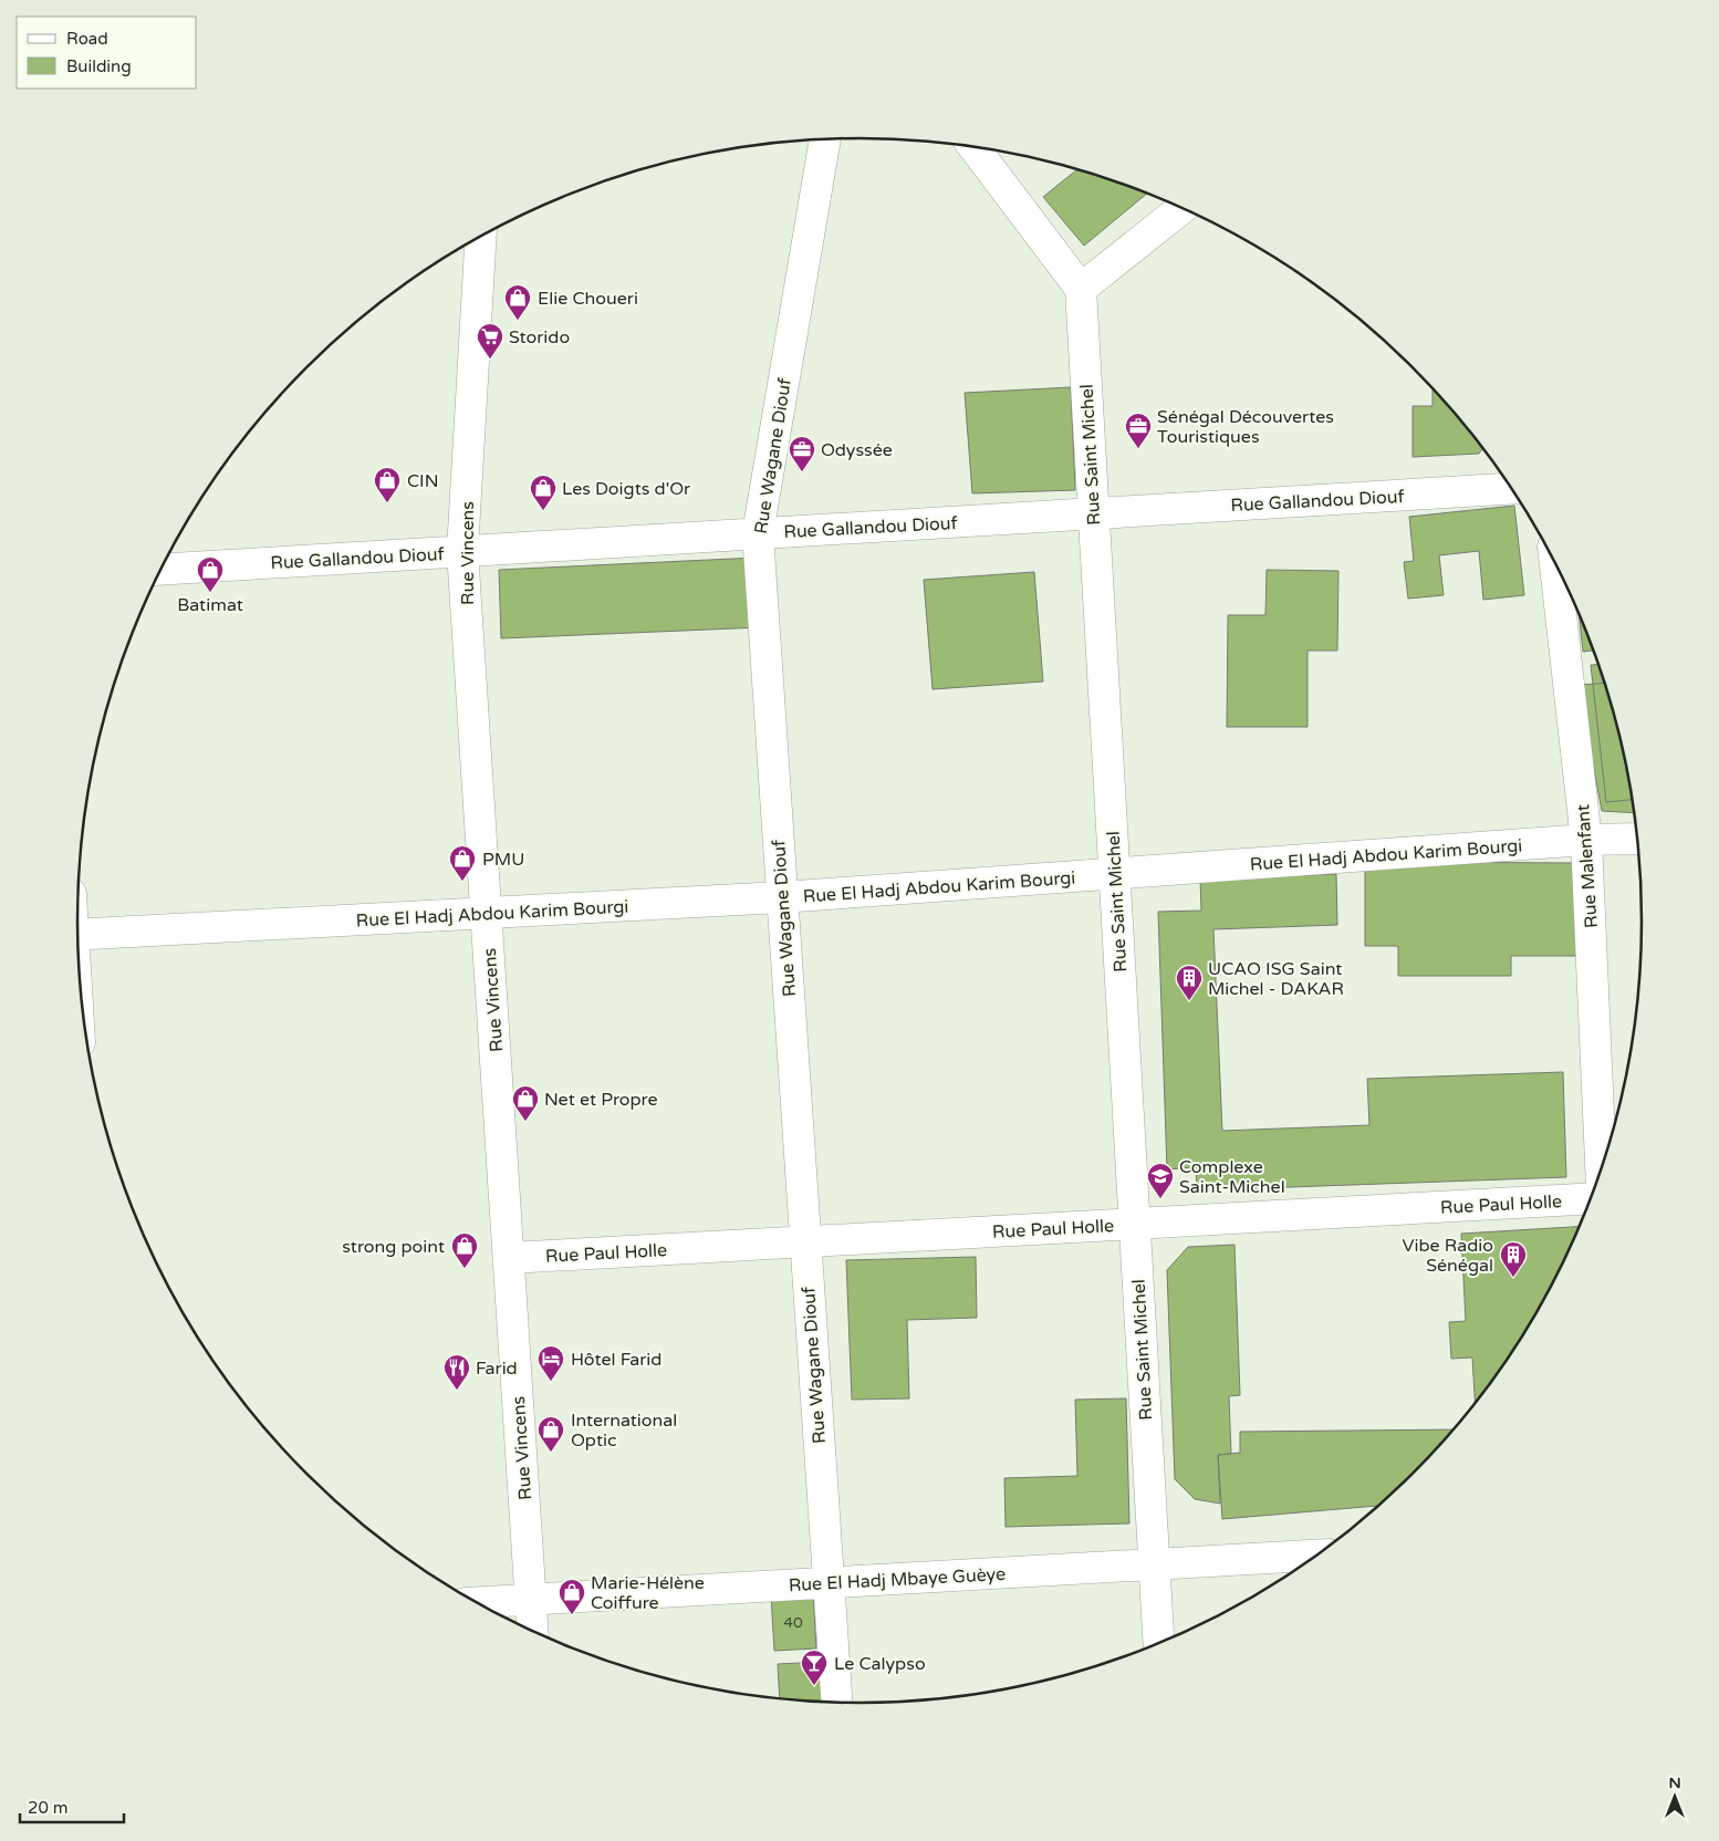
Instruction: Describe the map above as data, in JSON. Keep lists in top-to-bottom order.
{
  "streets": {
    "street": [
      "Rue Saint Michel",
      "Rue Wagane Diouf",
      "Rue Gallandou Diouf",
      "Rue Vincens",
      "Rue El Hadj Abdou Karim Bourgi",
      "Rue Malenfant",
      "Rue Paul Holle",
      "Rue El Hadj Mbaye Guèye"
    ]
  },
  "crossings": [
    ["Rue Saint Michel", "Rue Gallandou Diouf"],
    ["Rue Saint Michel", "Rue El Hadj Abdou Karim Bourgi"],
    ["Rue Saint Michel", "Rue Paul Holle"],
    ["Rue Saint Michel", "Rue El Hadj Mbaye Guèye"],
    ["Rue Wagane Diouf", "Rue Gallandou Diouf"],
    ["Rue Wagane Diouf", "Rue El Hadj Abdou Karim Bourgi"],
    ["Rue Wagane Diouf", "Rue Paul Holle"],
    ["Rue Wagane Diouf", "Rue El Hadj Mbaye Guèye"],
    ["Rue Gallandou Diouf", "Rue Vincens"],
    ["Rue Vincens", "Rue El Hadj Abdou Karim Bourgi"],
    ["Rue Vincens", "Rue Paul Holle"],
    ["Rue Vincens", "Rue El Hadj Mbaye Guèye"],
    ["Rue El Hadj Abdou Karim Bourgi", "Rue Malenfant"]
  ],
  "places": {
    "shop": [
      "Elie Choueri",
      "CIN",
      "Les Doigts d'Or",
      "Batimat",
      "PMU",
      "Net et Propre",
      "strong point",
      "International Optic",
      "Marie-Hélène Coiffure"
    ],
    "supermarket": ["Storido"],
    "office": ["Sénégal Découvertes Touristiques", "Odyssée"],
    "building": ["UCAO ISG Saint Michel - DAKAR", "Vibe Radio Sénégal"],
    "school or university": ["Complexe Saint-Michel"],
    "hotel": ["Hôtel Farid"],
    "restaurant": ["Farid"],
    "bar": ["Le Calypso"]
  },
  "house_numbers": ["40"],
  "legend": ["Road", "Building"],
  "scale_bar": "20 m",
  "north": "top"
}
